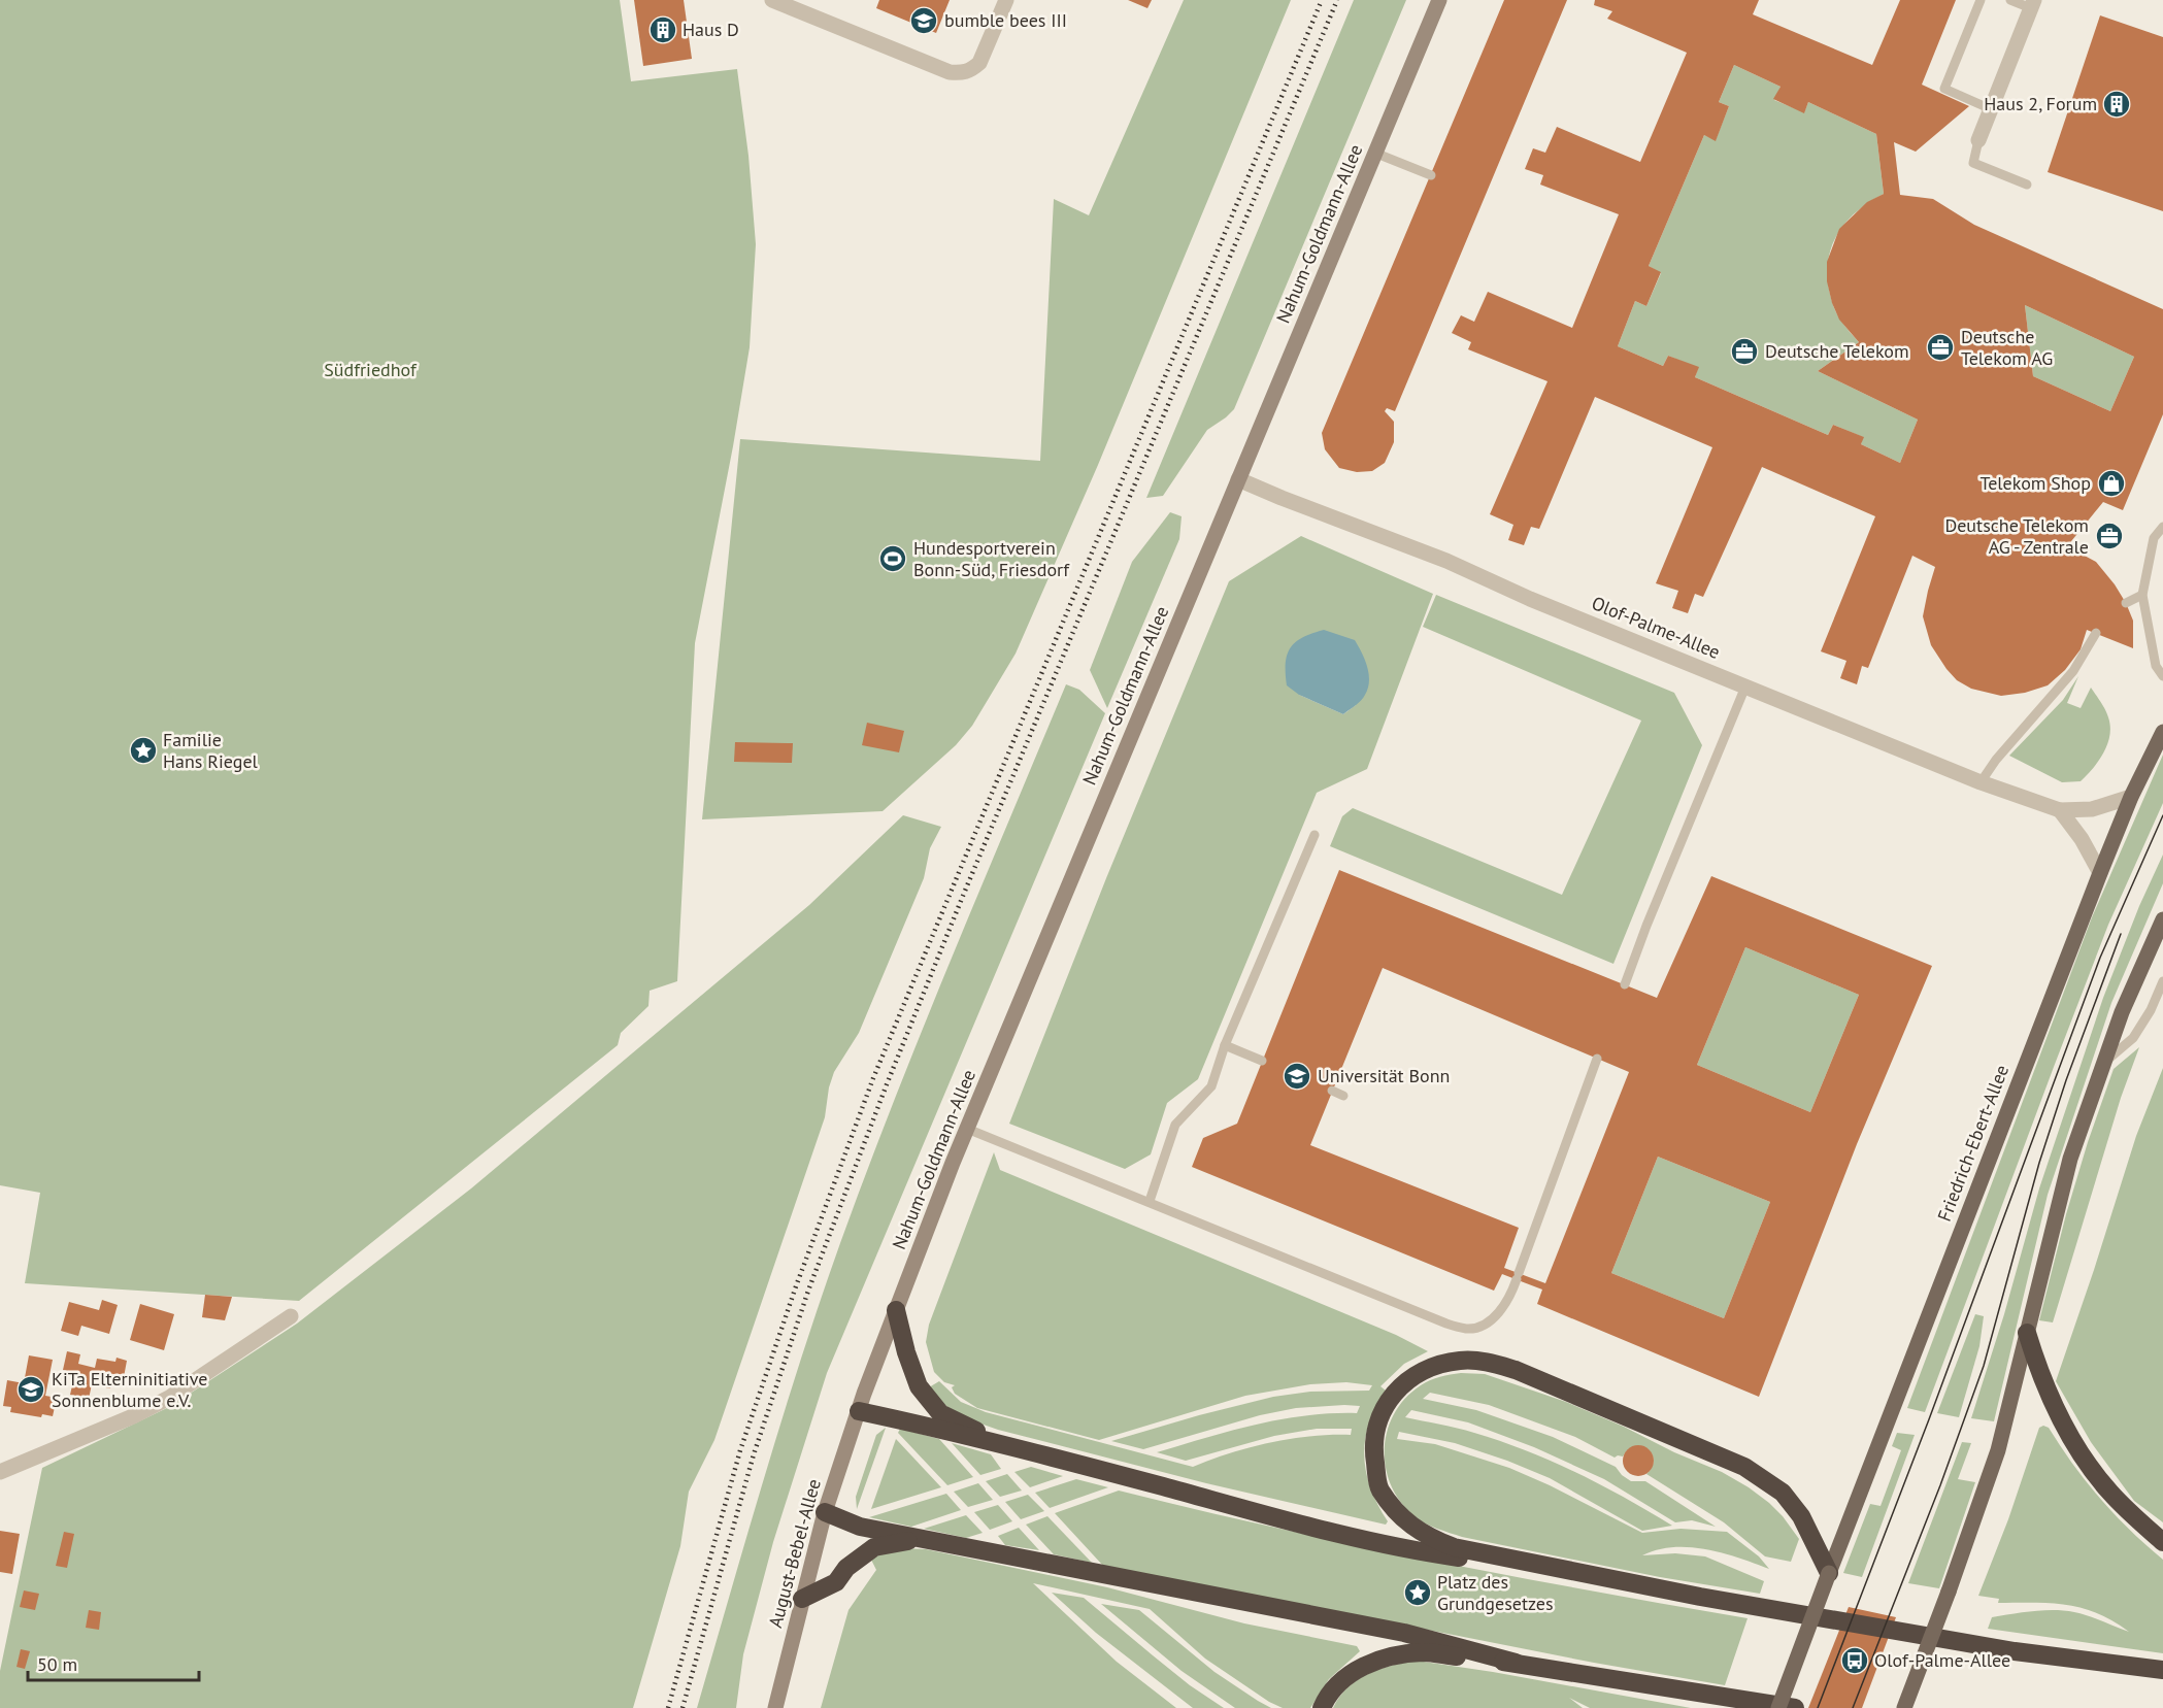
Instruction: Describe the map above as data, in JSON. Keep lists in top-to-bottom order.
{
  "streets": {
    "main road": ["Nahum-Goldmann-Allee", "Friedrich-Ebert-Allee", "August-Bebel-Allee"],
    "street": ["Olof-Palme-Allee"]
  },
  "crossings": [
    ["Nahum-Goldmann-Allee", "Olof-Palme-Allee"],
    ["Nahum-Goldmann-Allee", "August-Bebel-Allee"],
    ["Olof-Palme-Allee", "Friedrich-Ebert-Allee"]
  ],
  "parks": ["Südfriedhof"],
  "places": {
    "school or university": ["bumble bees III", "Universität Bonn", "KiTa Elterninitiative Sonnenblume e.V."],
    "building": ["Haus D", "Haus 2, Forum"],
    "office": ["Deutsche Telekom AG", "Deutsche Telekom", "Deutsche Telekom AG - Zentrale"],
    "shop": ["Telekom Shop"],
    "sports": ["Hundesportverein Bonn-Süd, Friesdorf"],
    "place": ["Familie Hans Riegel", "Platz des Grundgesetzes"],
    "bus stop": ["Olof-Palme-Allee"]
  },
  "scale_bar": "50 m"
}
